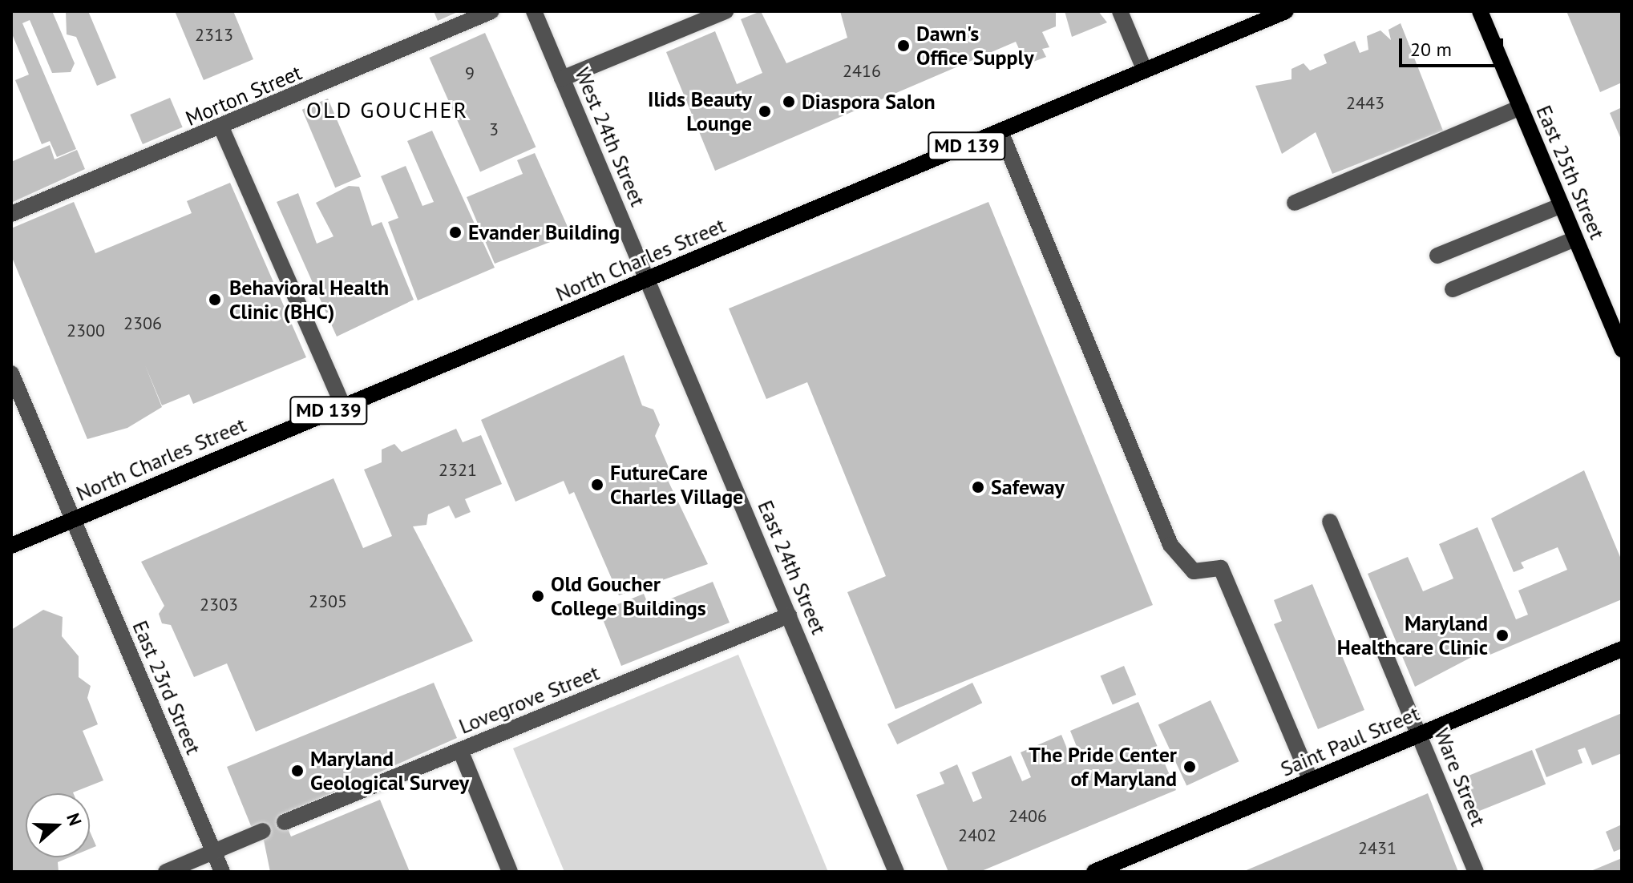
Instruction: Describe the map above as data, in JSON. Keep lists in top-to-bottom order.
{
  "streets": {
    "main road": [
      "MD 139",
      "East 25th Street",
      "North Charles Street",
      "Saint Paul Street"
    ],
    "street": [
      "Morton Street",
      "West 24th Street",
      "East 24th Street",
      "East 23rd Street",
      "Lovegrove Street",
      "Ware Street"
    ]
  },
  "crossings": [
    ["West 24th Street", "North Charles Street"],
    ["West 24th Street", "East 24th Street"],
    ["North Charles Street", "East 24th Street"],
    ["North Charles Street", "East 23rd Street"],
    ["East 24th Street", "Lovegrove Street"],
    ["Saint Paul Street", "Ware Street"]
  ],
  "districts": ["OLD GOUCHER"],
  "places": [
    "Dawn's Office Supply",
    "Diaspora Salon",
    "Ilids Beauty Lounge",
    "Evander Building",
    "Behavioral Health Clinic (BHC)",
    "FutureCare Charles Village",
    "Safeway",
    "Old Goucher College Buildings",
    "Maryland Healthcare Clinic",
    "The Pride Center of Maryland",
    "Maryland Geological Survey"
  ],
  "house_numbers": [
    "2313",
    "2416",
    "9",
    "2443",
    "3",
    "2306",
    "2300",
    "2321",
    "2305",
    "2303",
    "2406",
    "2402",
    "2431"
  ],
  "scale_bar": "20 m",
  "north": "right"
}
